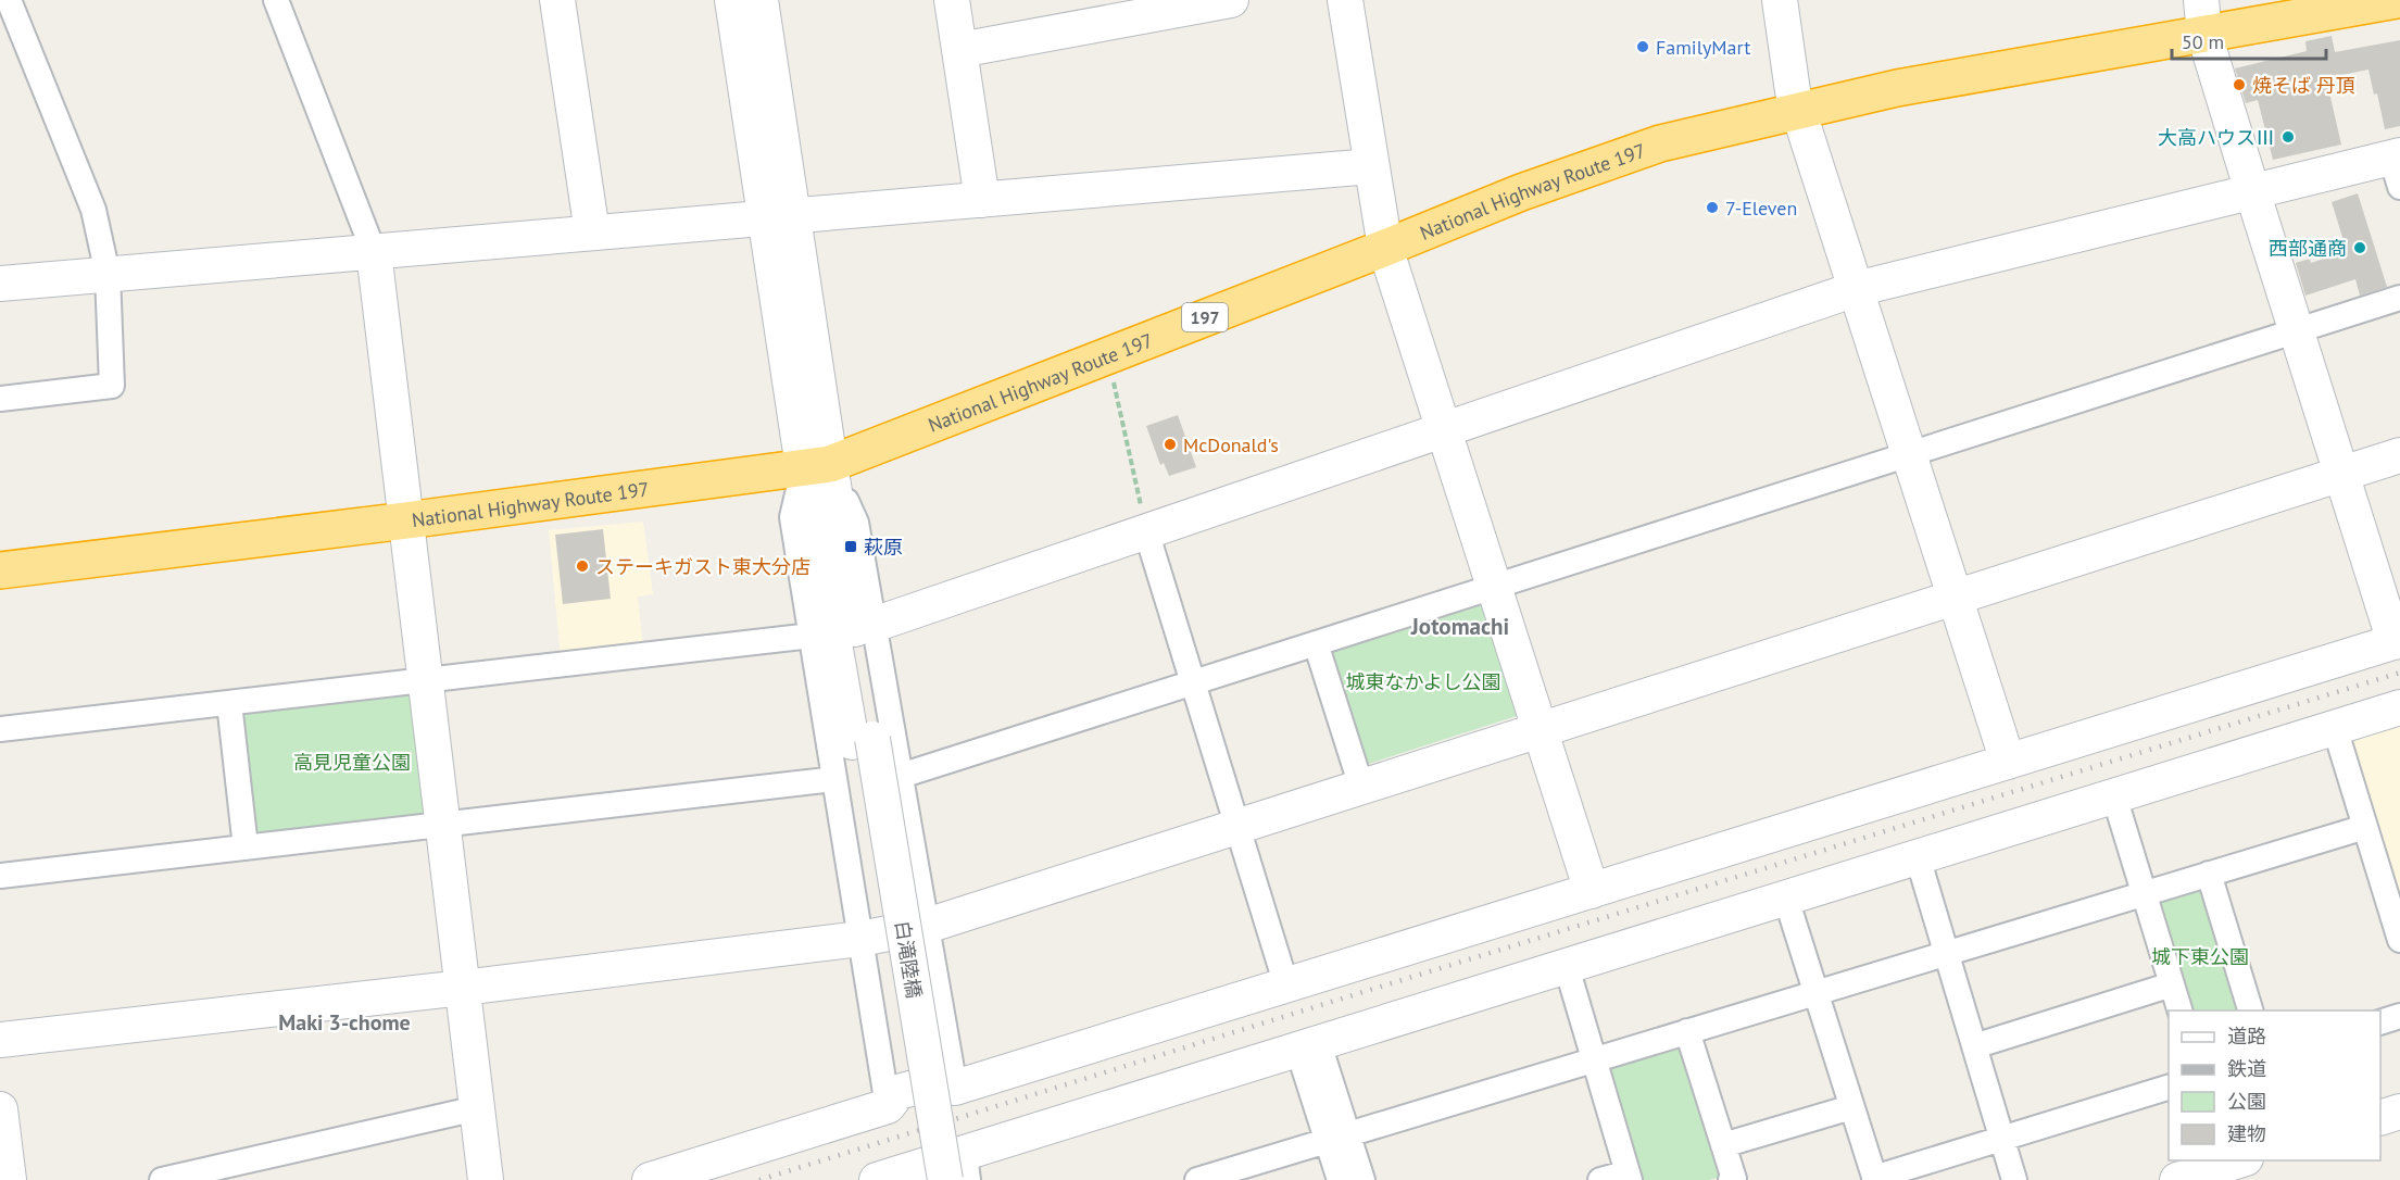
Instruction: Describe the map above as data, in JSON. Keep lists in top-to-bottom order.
{
  "streets": {
    "highway": ["National Highway Route 197", "197"],
    "street": ["白滝陸橋"]
  },
  "districts": ["Jotomachi", "Maki 3-chome"],
  "parks": ["城東なかよし公園", "高見児童公園", "城下東公園"],
  "places": {
    "other": [
      "FamilyMart",
      "焼そば 丹頂",
      "大高ハウスⅢ",
      "7-Eleven",
      "西部通商",
      "McDonald's",
      "ステーキガスト東大分店"
    ],
    "transit": ["萩原"]
  },
  "legend": [
    "道路",
    "鉄道",
    "公園",
    "建物"
  ],
  "scale_bar": "50 m"
}
